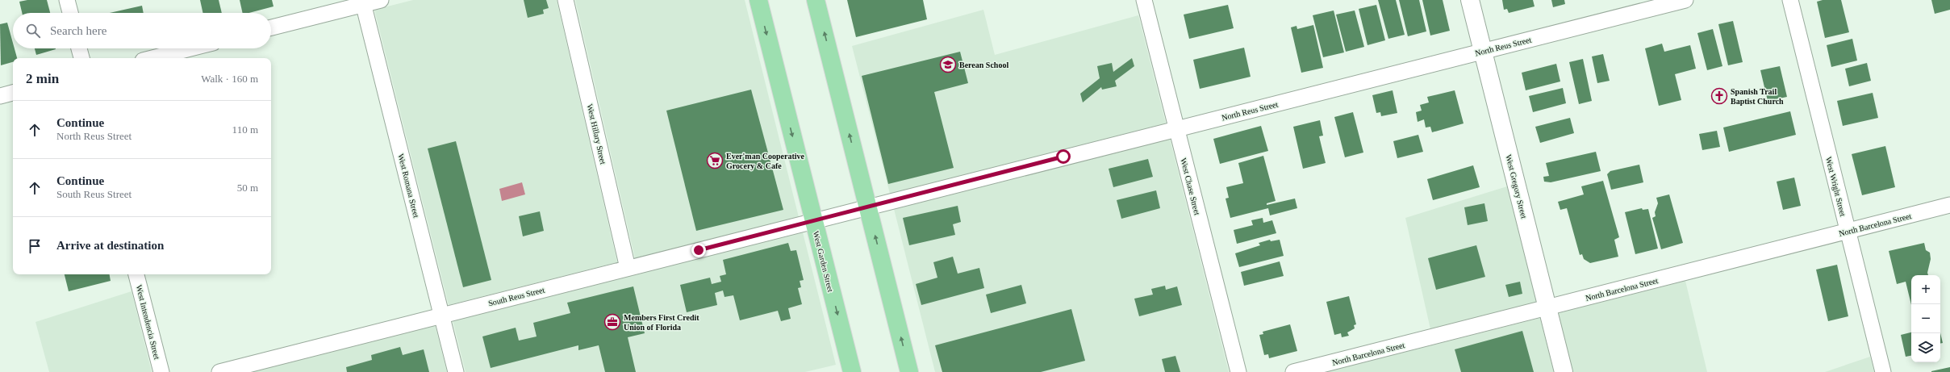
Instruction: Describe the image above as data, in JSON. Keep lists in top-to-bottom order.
{
  "streets": {
    "main road": ["West Garden Street"],
    "street": [
      "North Reus Street",
      "West Hillary Street",
      "West Romana Street",
      "West Chase Street",
      "West Gregory Street",
      "West Wright Street",
      "North Barcelona Street",
      "South Reus Street",
      "West Intendencia Street"
    ]
  },
  "crossings": [
    ["North Reus Street", "West Chase Street"],
    ["North Reus Street", "West Gregory Street"],
    ["North Reus Street", "West Garden Street"],
    ["North Reus Street", "South Reus Street"],
    ["West Hillary Street", "South Reus Street"],
    ["West Romana Street", "South Reus Street"],
    ["West Gregory Street", "North Barcelona Street"],
    ["West Wright Street", "North Barcelona Street"],
    ["West Garden Street", "South Reus Street"]
  ],
  "places": {
    "school or university": ["Berean School"],
    "church": ["Spanish Trail Baptist Church"],
    "supermarket": ["Ever'man Cooperative Grocery & Cafe"],
    "office": ["Members First Credit Union of Florida"]
  },
  "page": {
    "search": "Search here",
    "heading": ["2 min", "Walk · 160 m"],
    "list": [
      ["Continue", "North Reus Street", "110 m"],
      ["Continue", "South Reus Street", "50 m"],
      "Arrive at destination"
    ],
    "map_buttons": ["+", "−"]
  }
}
